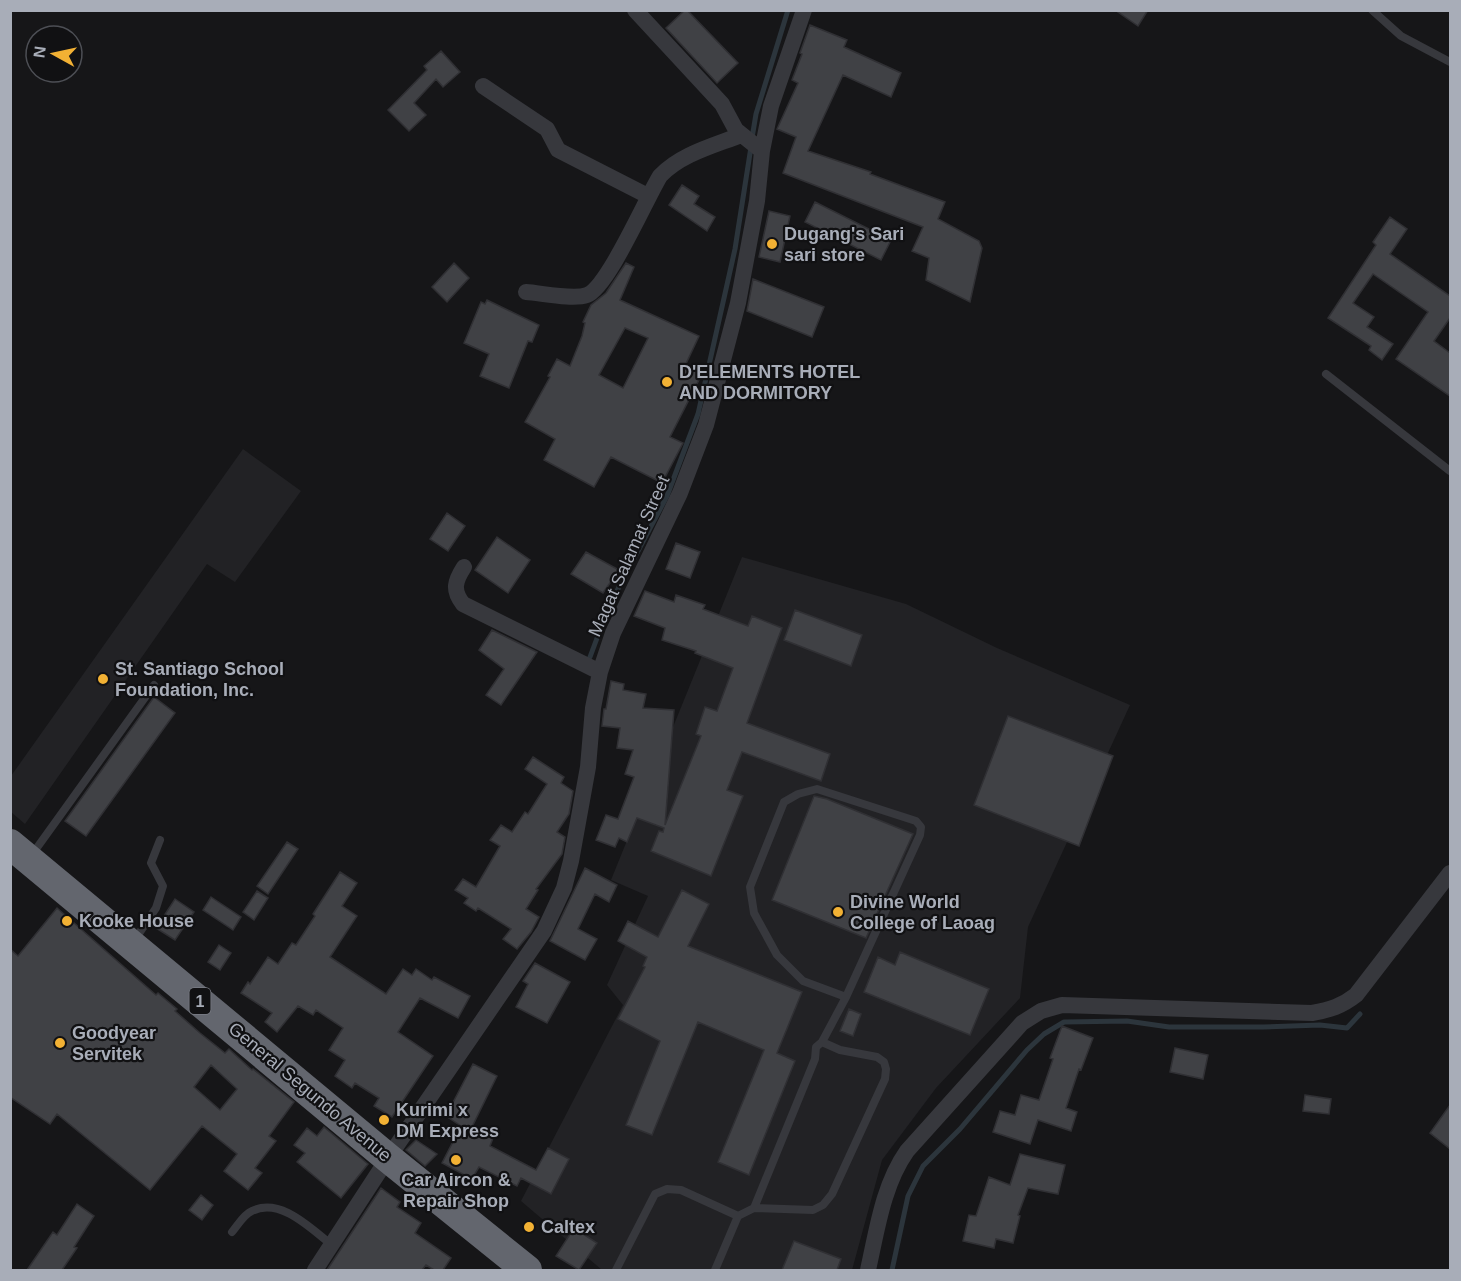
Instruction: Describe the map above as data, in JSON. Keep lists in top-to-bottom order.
{
  "streets": {
    "highway": ["1", "General Segundo Avenue"],
    "street": ["Magat Salamat Street"]
  },
  "crossings": [
    ["Magat Salamat Street", "General Segundo Avenue"]
  ],
  "places": [
    "Dugang's Sari sari store",
    "D'ELEMENTS HOTEL AND DORMITORY",
    "St. Santiago School Foundation, Inc.",
    "Divine World College of Laoag",
    "Kooke House",
    "Goodyear Servitek",
    "Kurimi x DM Express",
    "Car Aircon & Repair Shop",
    "Caltex"
  ],
  "north": "left"
}
